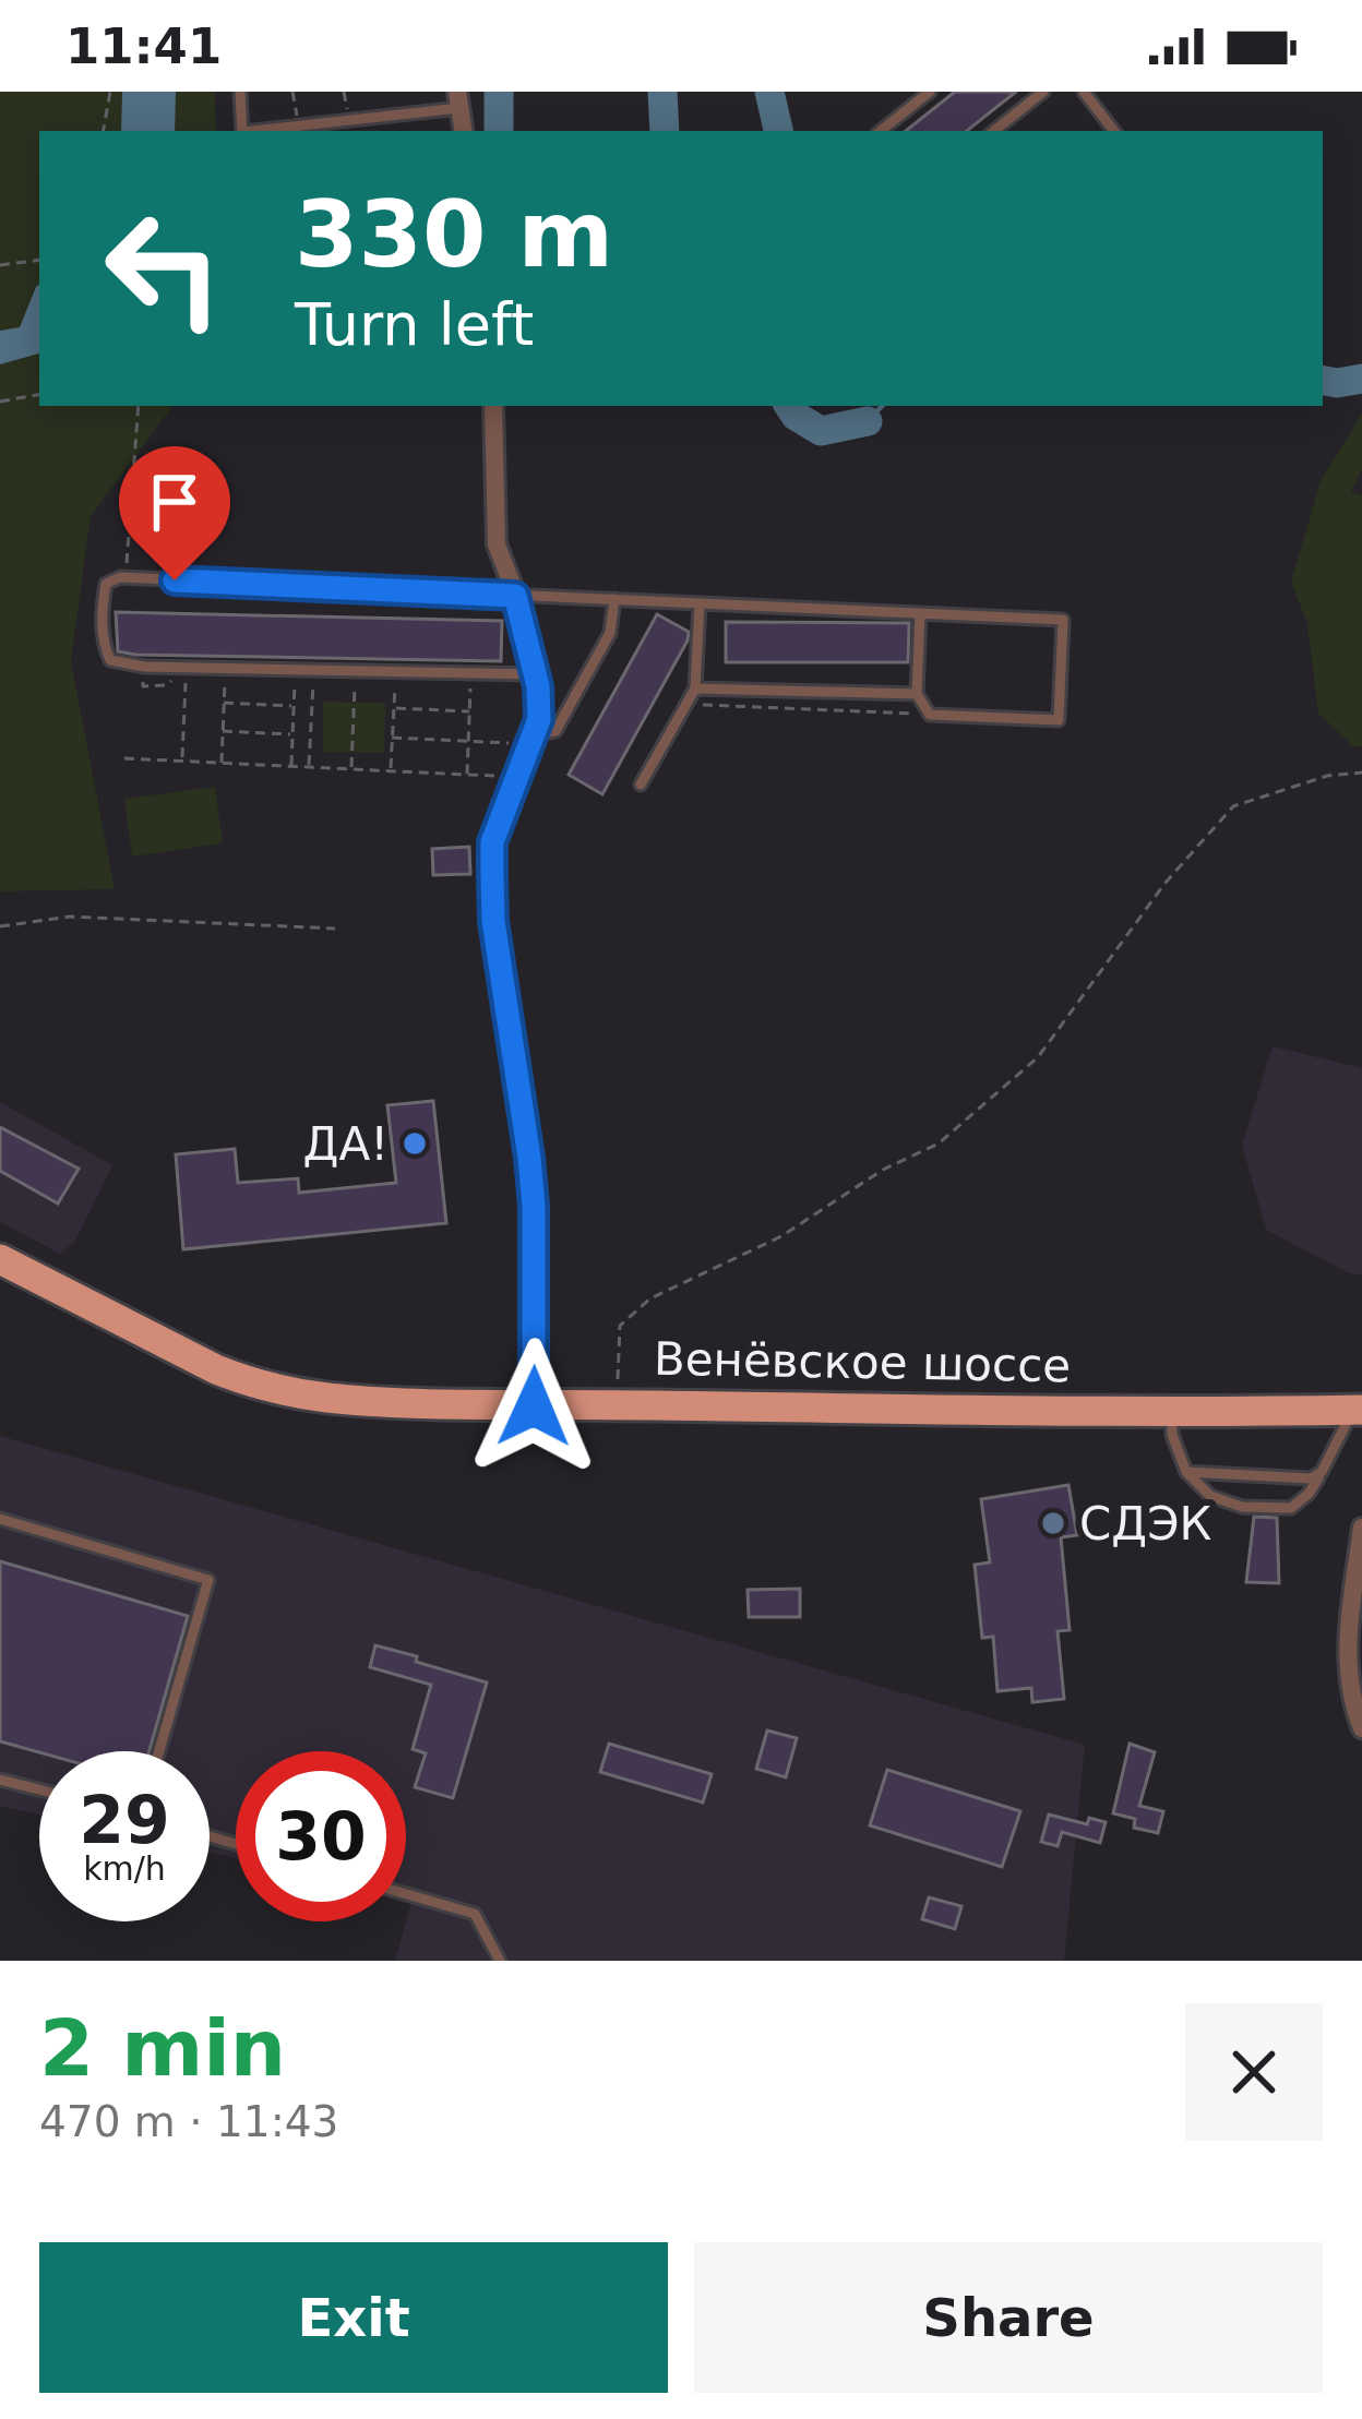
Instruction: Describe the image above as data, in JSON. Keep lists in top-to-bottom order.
{
  "streets": {
    "main road": ["Венёвское шоссе"]
  },
  "places": ["ДА!", "СДЭК"],
  "page": {
    "status": "11:41",
    "turn": ["330 m", "Turn left"],
    "speed": "29 km/h",
    "limit": "30",
    "heading": ["2 min", "470 m · 11:43"],
    "buttons": ["Exit", "Share"]
  }
}
